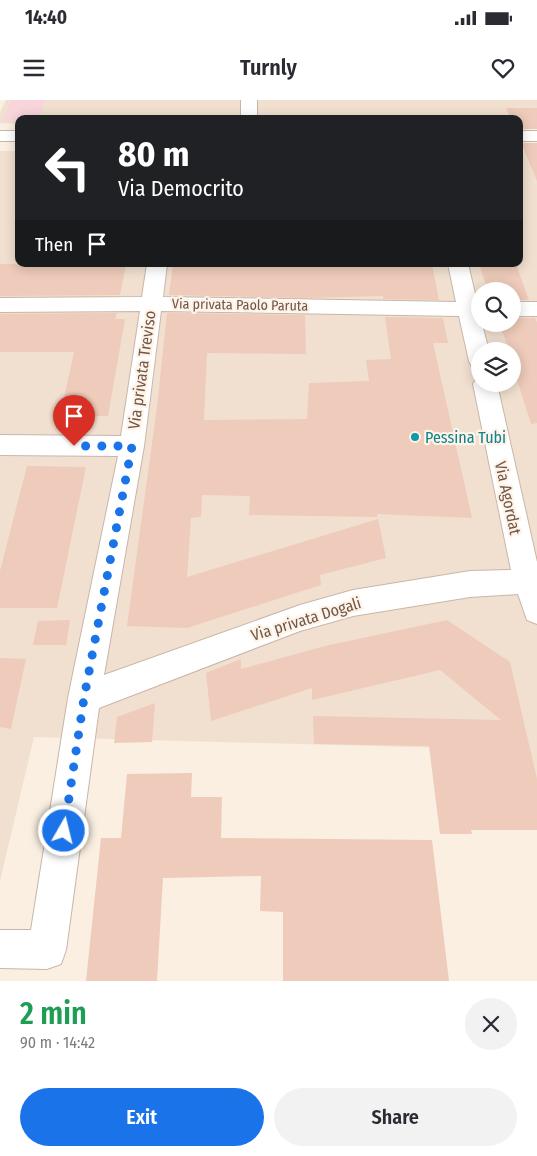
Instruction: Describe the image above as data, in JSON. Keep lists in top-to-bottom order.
{
  "streets": {
    "street": [
      "Via privata Paolo Paruta",
      "Via privata Treviso",
      "Via Agordat",
      "Via privata Dogali"
    ]
  },
  "crossings": [
    ["Via privata Paolo Paruta", "Via privata Treviso"],
    ["Via privata Treviso", "Via privata Dogali"],
    ["Via Agordat", "Via privata Dogali"]
  ],
  "places": ["Pessina Tubi"],
  "page": {
    "status": "14:40",
    "header": "Turnly",
    "turn": ["80 m", "Via Democrito"],
    "then": "Then",
    "heading": ["2 min", "90 m · 14:42"],
    "buttons": ["Exit", "Share"]
  }
}
